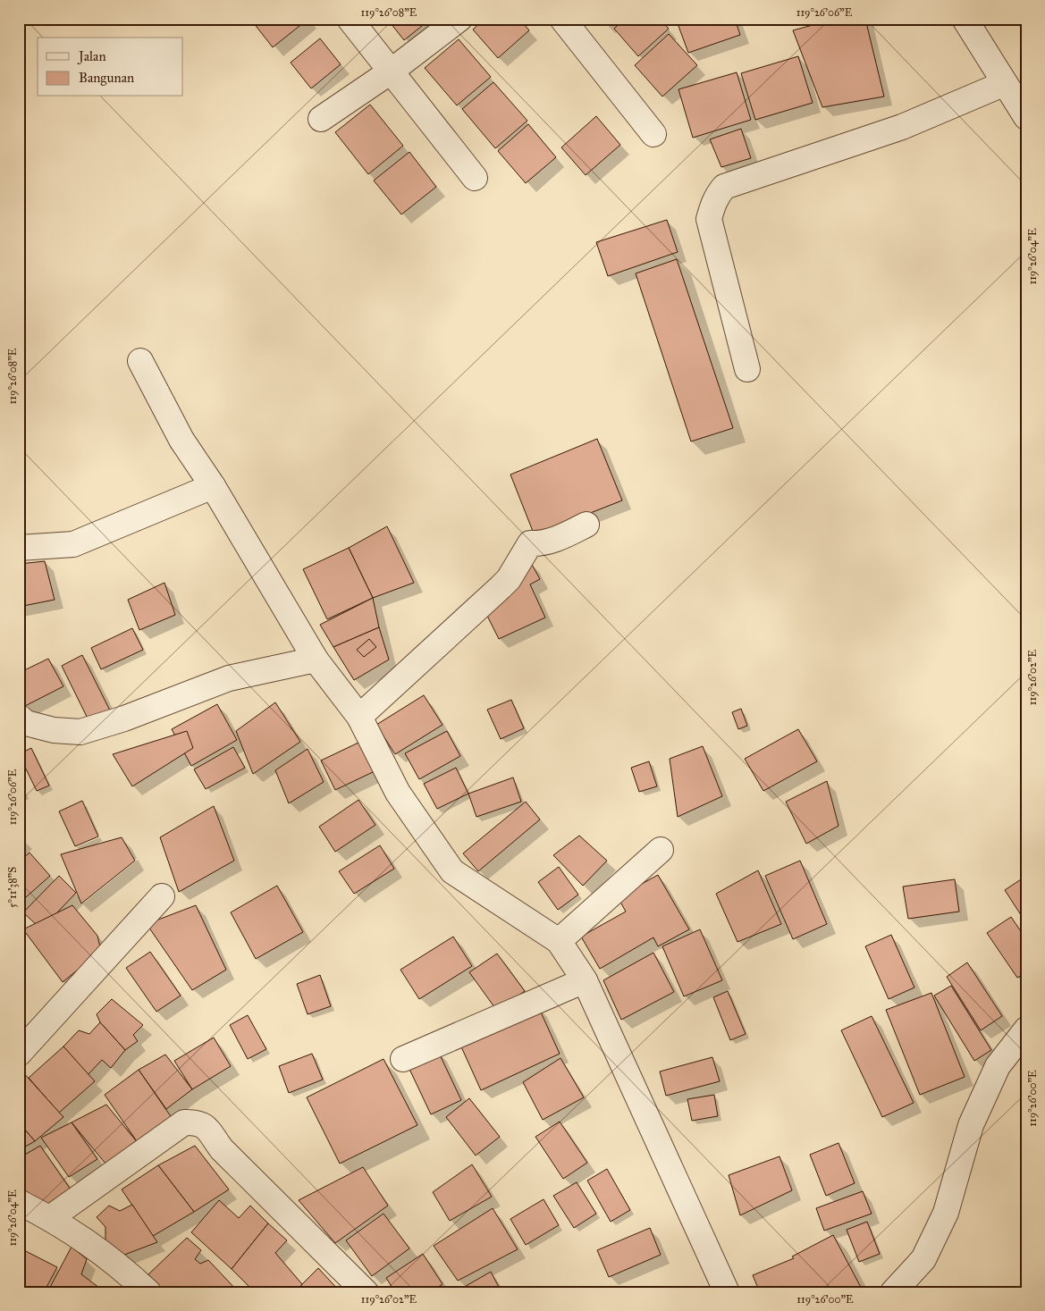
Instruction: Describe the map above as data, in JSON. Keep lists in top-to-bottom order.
{
  "legend": ["Jalan", "Bangunan"],
  "coordinates": [
    "119°26'08\"E",
    "119°26'06\"E",
    "119°26'04\"E",
    "119°26'02\"E",
    "5°11'38\"S",
    "119°26'00\"E"
  ]
}
